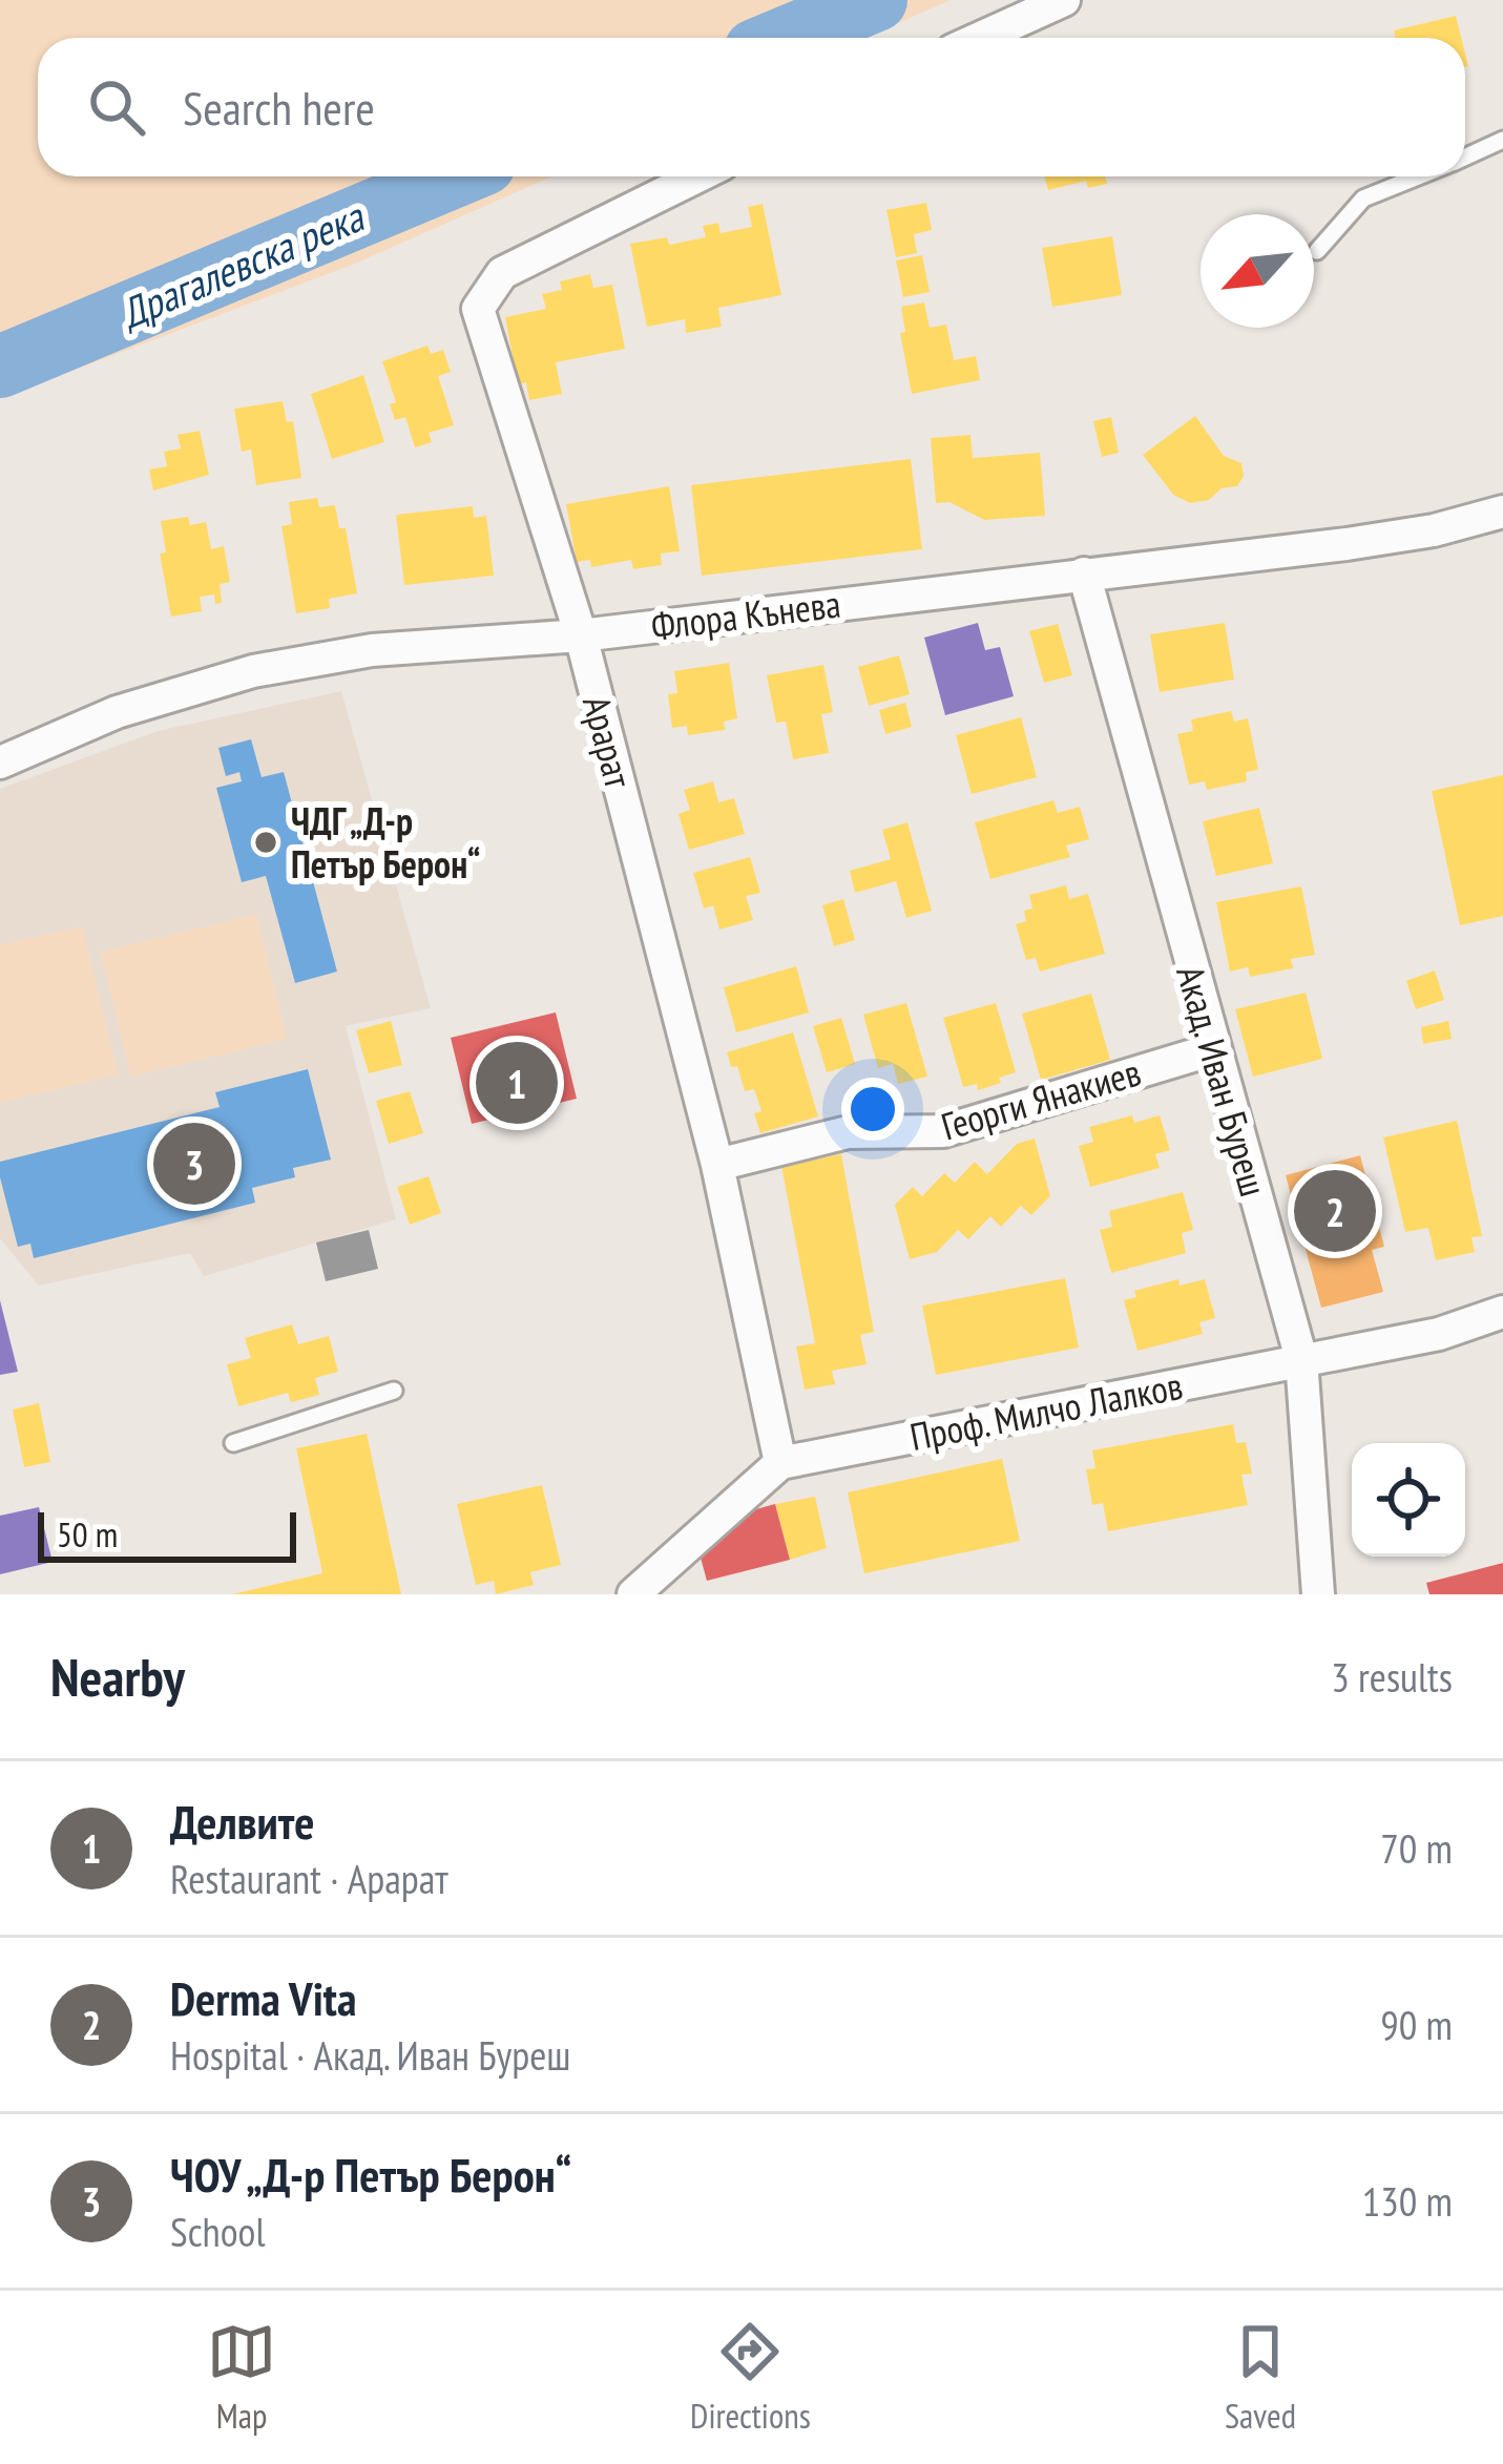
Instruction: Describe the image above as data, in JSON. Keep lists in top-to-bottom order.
{
  "streets": {
    "street": [
      "Флора Кънева",
      "Арарат",
      "Акад. Иван Буреш",
      "Георги Янакиев",
      "Проф. Милчо Лалков"
    ]
  },
  "crossings": [
    ["Флора Кънева", "Арарат"],
    ["Флора Кънева", "Акад. Иван Буреш"],
    ["Арарат", "Георги Янакиев"],
    ["Арарат", "Проф. Милчо Лалков"],
    ["Акад. Иван Буреш", "Георги Янакиев"],
    ["Акад. Иван Буреш", "Проф. Милчо Лалков"]
  ],
  "water": ["Драгалевска река"],
  "places": ["ЧДГ „Д-р Петър Берон“"],
  "scale_bar": "50 m",
  "north": "bottom left",
  "page": {
    "search": "Search here",
    "pins": ["1", "3", "2"],
    "scale": "50 m",
    "heading": ["Nearby", "3 results"],
    "list": [
      {
        "mark": "1",
        "name": "Делвите",
        "note": "Restaurant · Арарат",
        "value": "70 m"
      },
      {
        "mark": "2",
        "name": "Derma Vita",
        "note": "Hospital · Акад. Иван Буреш",
        "value": "90 m"
      },
      {
        "mark": "3",
        "name": "ЧОУ „Д-р Петър Берон“",
        "note": "School",
        "value": "130 m"
      }
    ],
    "nav": ["Map", "Directions", "Saved"]
  }
}
